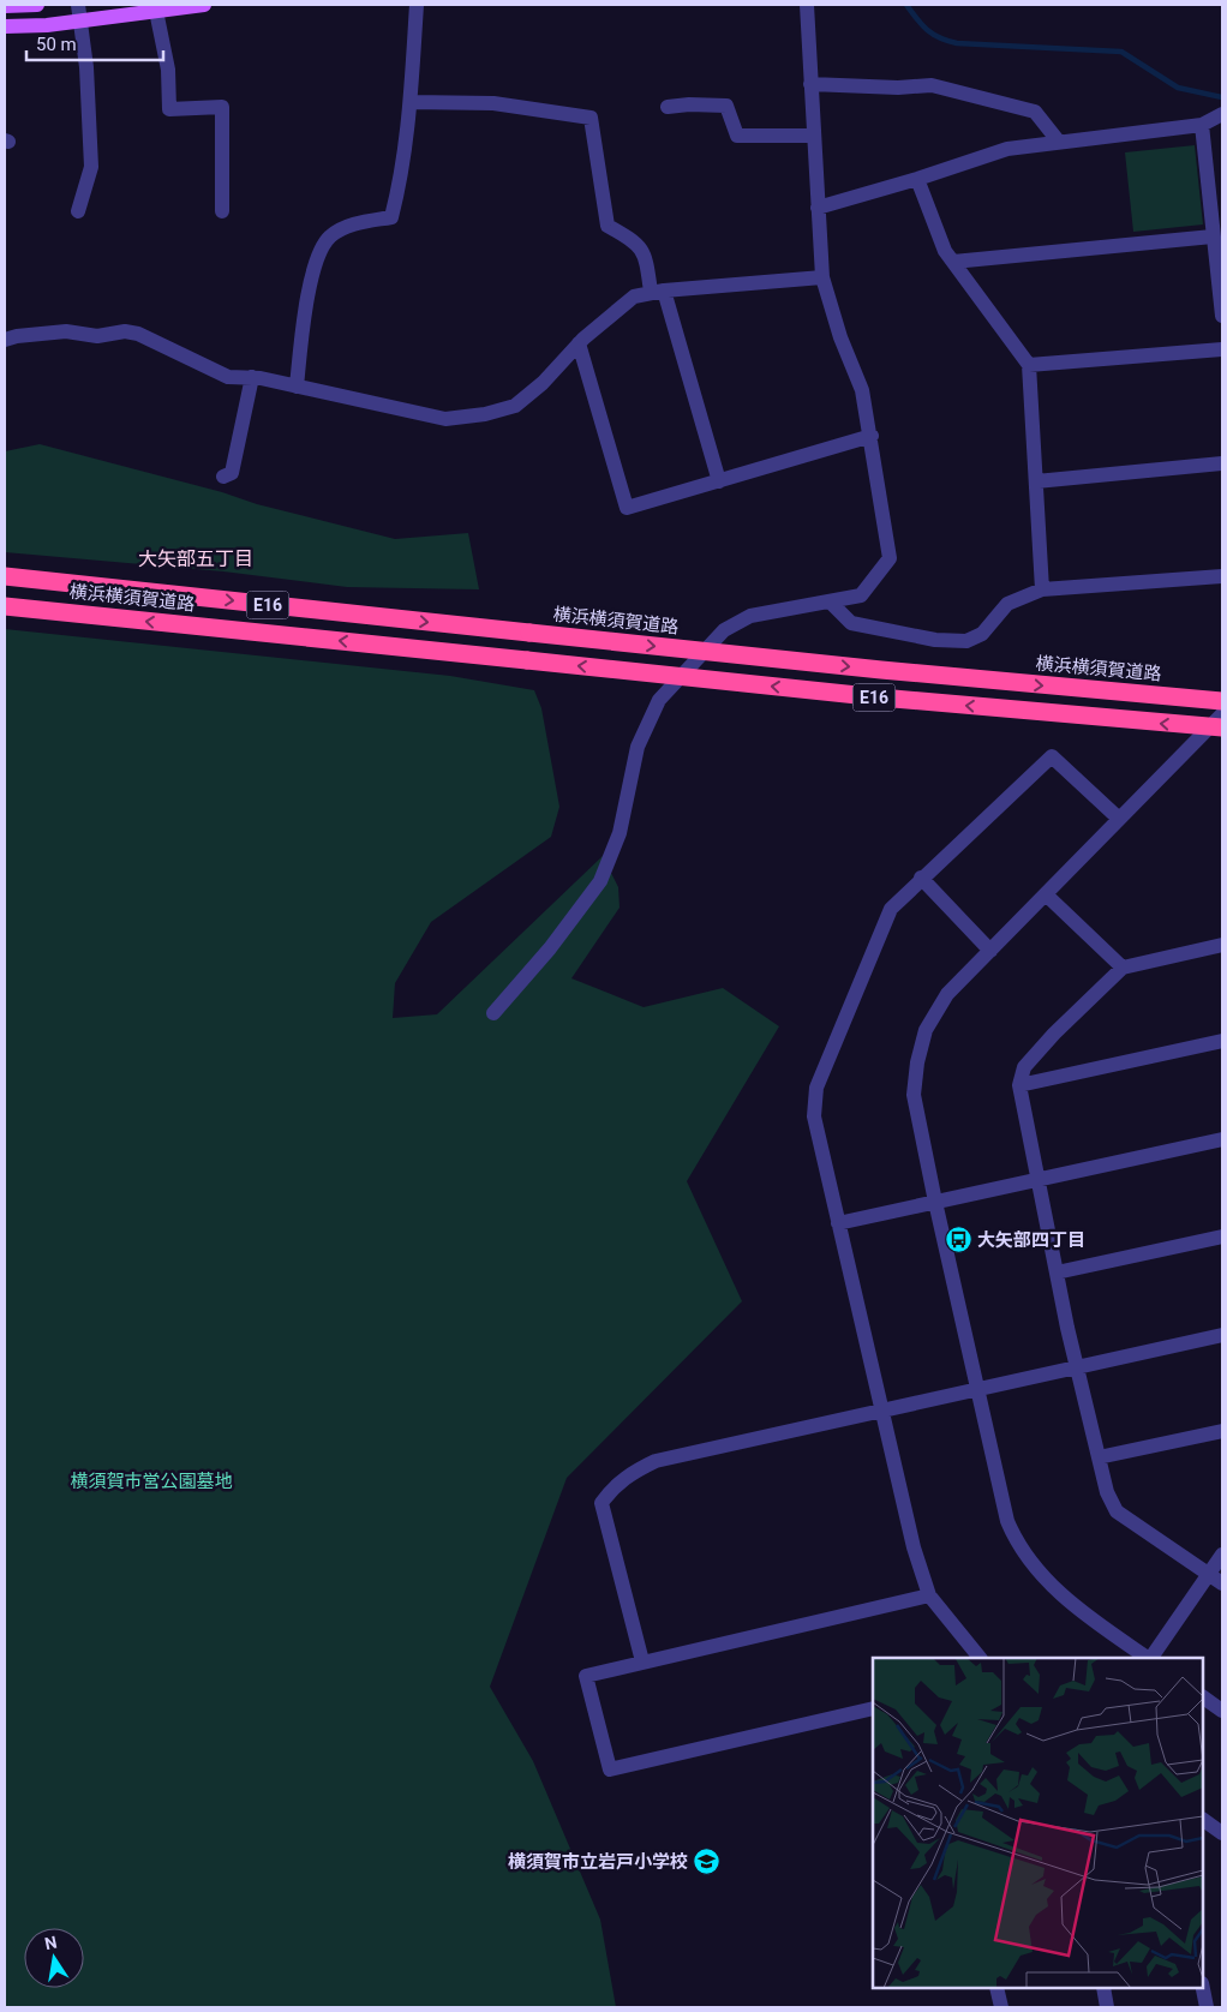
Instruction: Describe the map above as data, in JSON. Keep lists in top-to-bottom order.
{
  "streets": {
    "highway": ["横浜横須賀道路", "E16"]
  },
  "districts": ["大矢部五丁目"],
  "parks": ["横須賀市営公園墓地"],
  "places": {
    "bus stop": ["大矢部四丁目"],
    "school or university": ["横須賀市立岩戸小学校"]
  },
  "scale_bar": "50 m",
  "north": "top"
}
